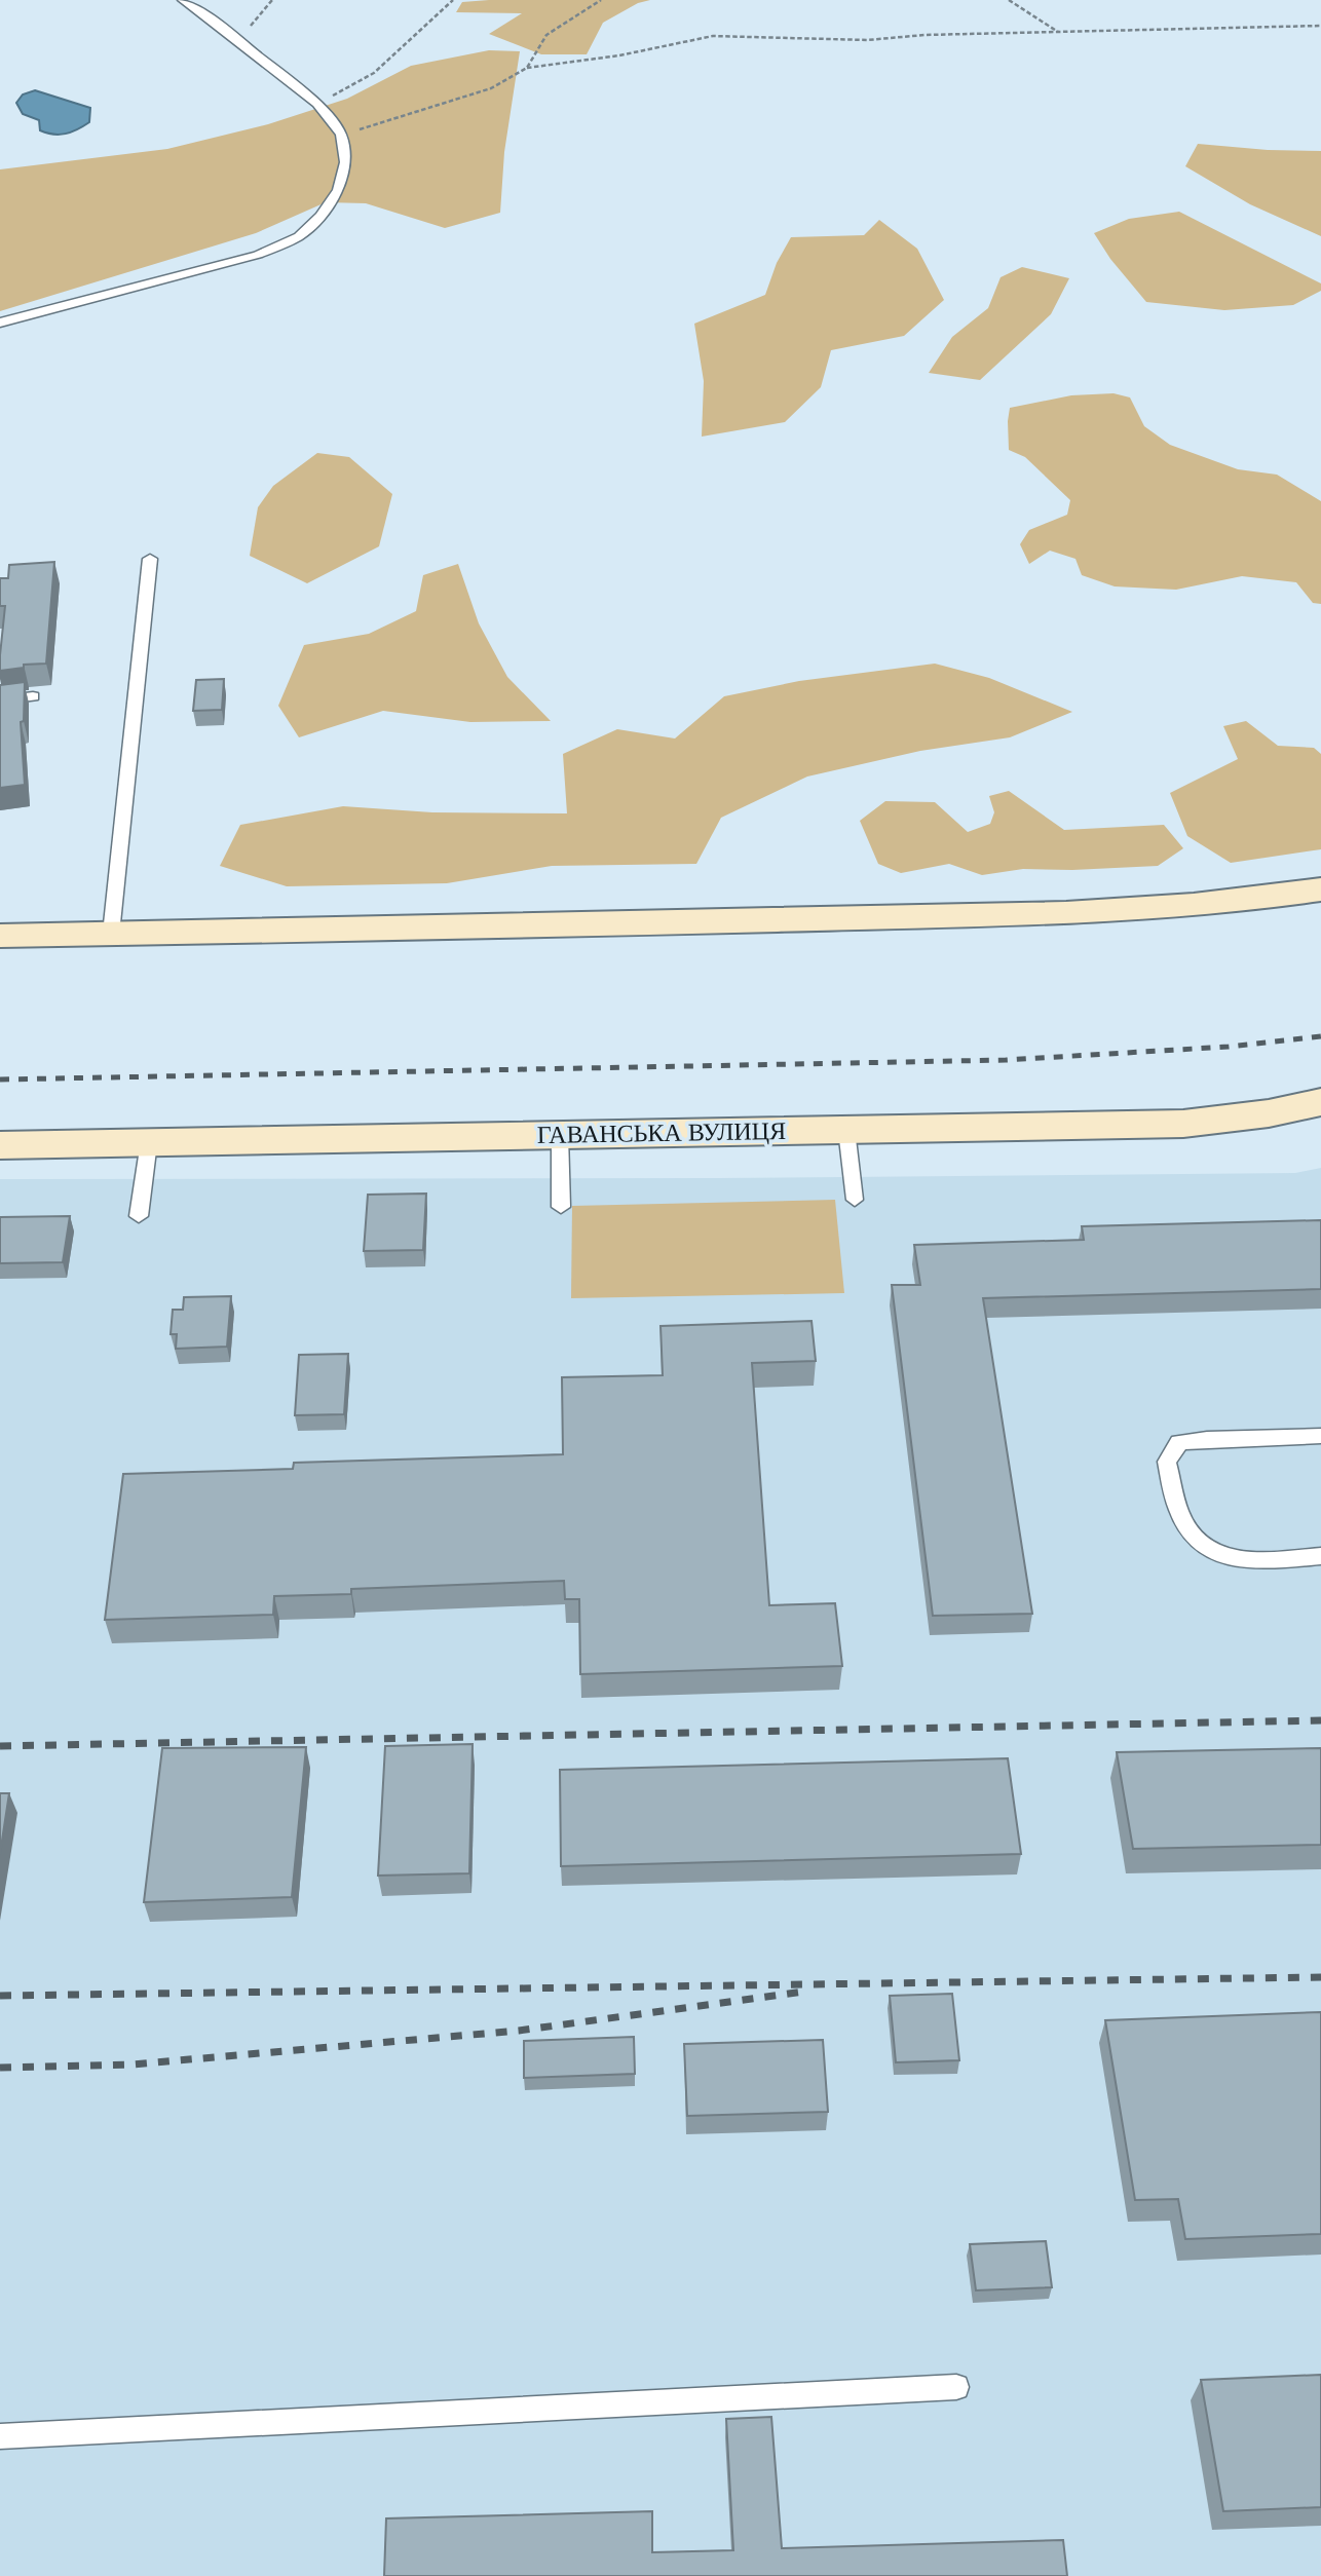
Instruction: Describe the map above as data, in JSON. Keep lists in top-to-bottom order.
{
  "streets": {
    "main road": ["ГАВАНСЬКА ВУЛИЦЯ"]
  }
}
